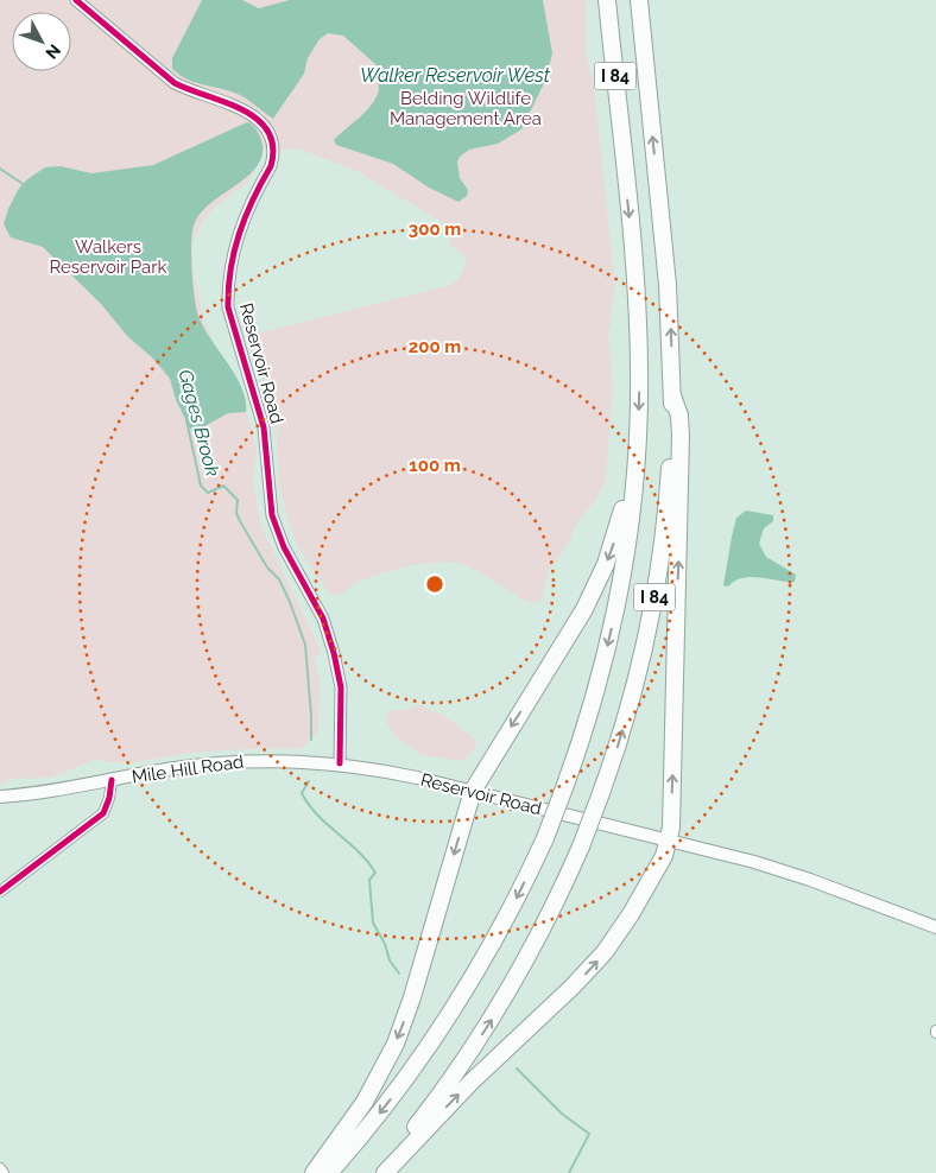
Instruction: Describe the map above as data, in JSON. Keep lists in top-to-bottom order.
{
  "streets": {
    "highway": ["I 84"],
    "main road": ["Reservoir Road", "Mile Hill Road"]
  },
  "crossings": [
    ["Reservoir Road", "Mile Hill Road"]
  ],
  "water": ["Walker Reservoir West", "Gages Brook"],
  "parks": ["Belding Wildlife Management Area", "Walkers Reservoir Park"],
  "north": "bottom right",
  "rings": ["300 m", "200 m", "100 m"]
}
